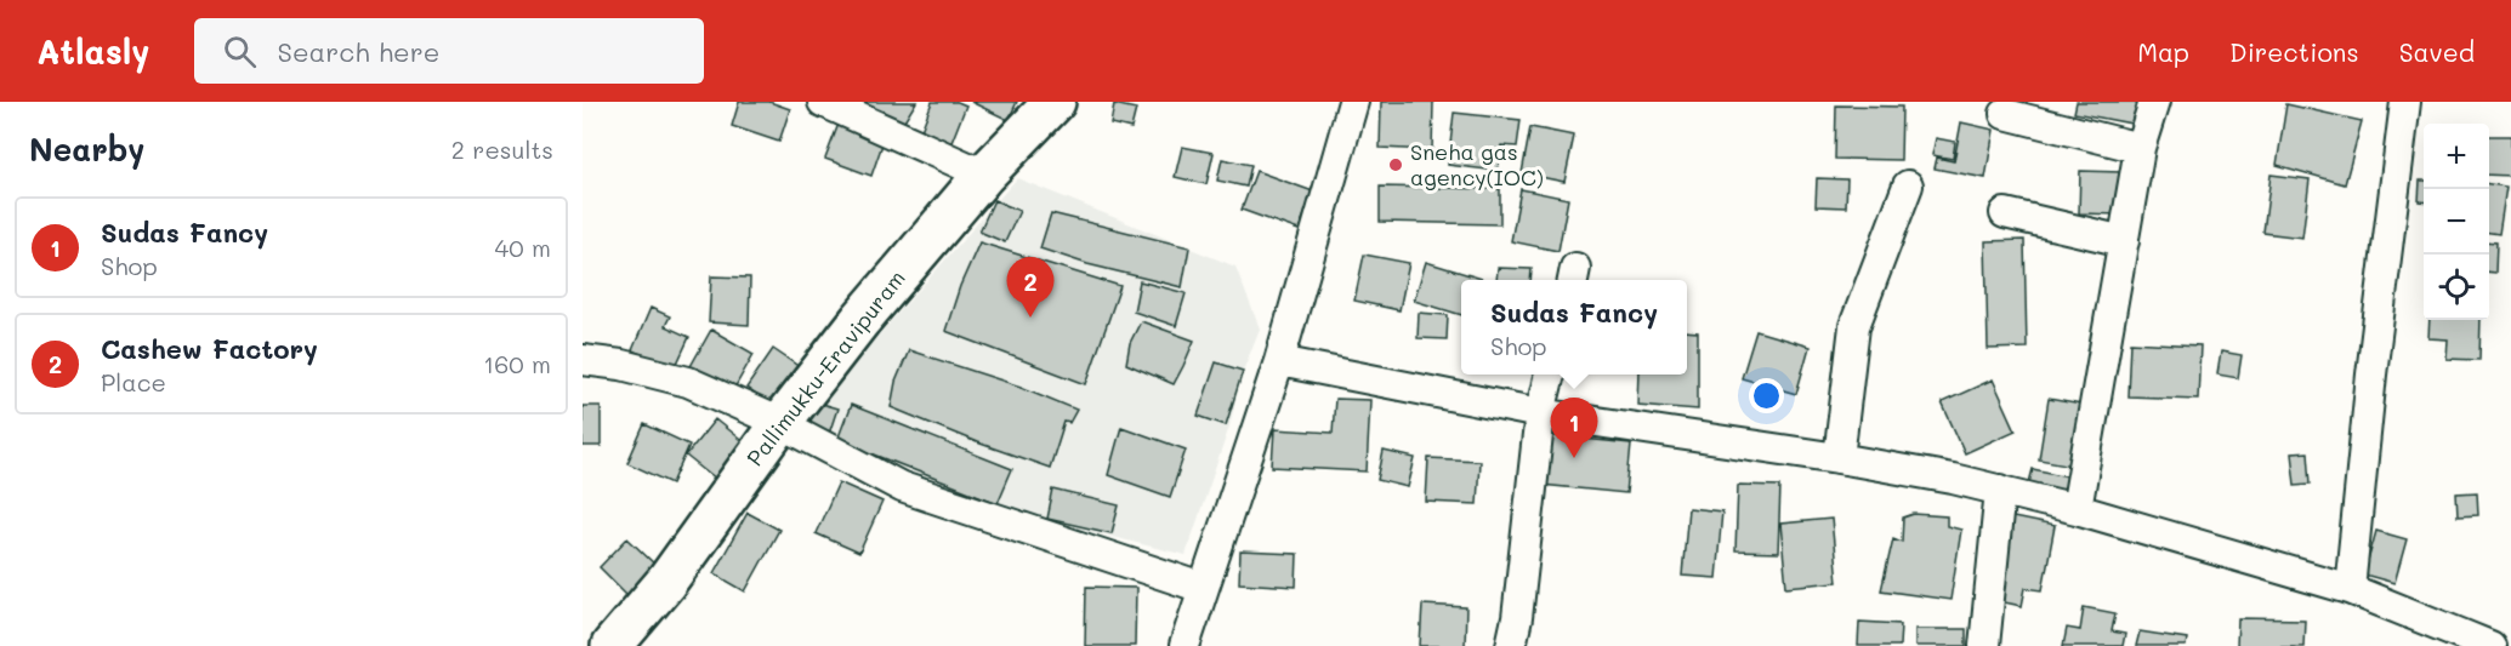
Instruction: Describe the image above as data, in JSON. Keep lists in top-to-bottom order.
{
  "streets": {
    "main road": ["Pallimukku-Eravipuram"]
  },
  "places": ["Sneha gas agency(IOC)"],
  "page": {
    "header": "Atlasly",
    "search": "Search here",
    "nav": ["Map", "Directions", "Saved"],
    "heading": ["Nearby", "2 results"],
    "map_buttons": ["+", "−"],
    "list": [
      {
        "mark": "1",
        "name": "Sudas Fancy",
        "note": "Shop",
        "value": "40 m"
      },
      {
        "mark": "2",
        "name": "Cashew Factory",
        "note": "Place",
        "value": "160 m"
      }
    ],
    "pins": ["2", "1"],
    "popup": ["Sudas Fancy", "Shop"]
  }
}
